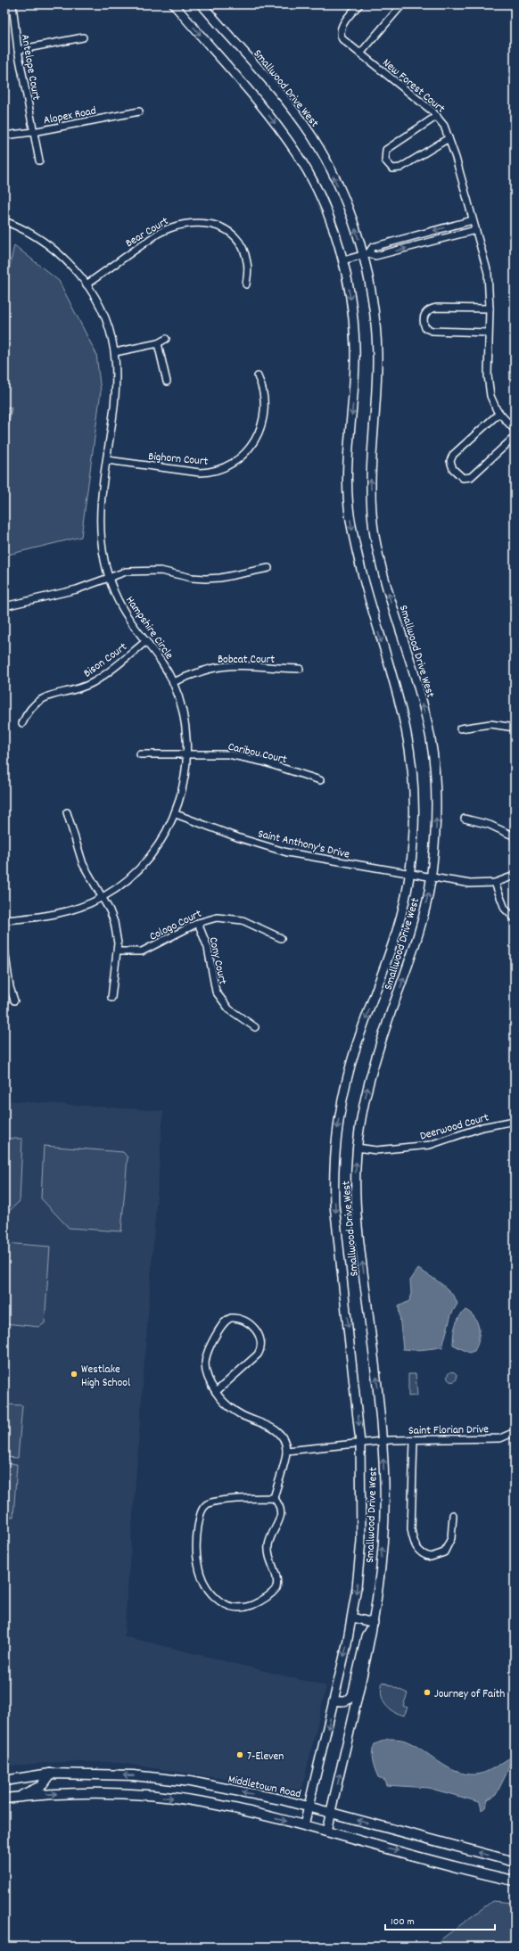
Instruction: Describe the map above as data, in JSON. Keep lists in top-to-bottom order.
{
  "streets": {
    "main road": ["Middletown Road"],
    "street": [
      "Antelope Court",
      "New Forest Court",
      "Smallwood Drive West",
      "Alopex Road",
      "Bear Court",
      "Bighorn Court",
      "Hampshire Circle",
      "Bobcat Court",
      "Bison Court",
      "Caribou Court",
      "Saint Anthony's Drive",
      "Cologo Court",
      "Cony Court",
      "Deerwood Court",
      "Saint Florian Drive"
    ]
  },
  "crossings": [
    ["Antelope Court", "Alopex Road"],
    ["Smallwood Drive West", "Saint Anthony's Drive"],
    ["Smallwood Drive West", "Deerwood Court"],
    ["Smallwood Drive West", "Saint Florian Drive"],
    ["Smallwood Drive West", "Middletown Road"],
    ["Bear Court", "Hampshire Circle"],
    ["Bighorn Court", "Hampshire Circle"],
    ["Hampshire Circle", "Bobcat Court"],
    ["Hampshire Circle", "Bison Court"],
    ["Hampshire Circle", "Caribou Court"],
    ["Hampshire Circle", "Saint Anthony's Drive"],
    ["Cologo Court", "Cony Court"]
  ],
  "places": ["Westlake High School", "Journey of Faith", "7-Eleven"],
  "scale_bar": "100 m"
}
